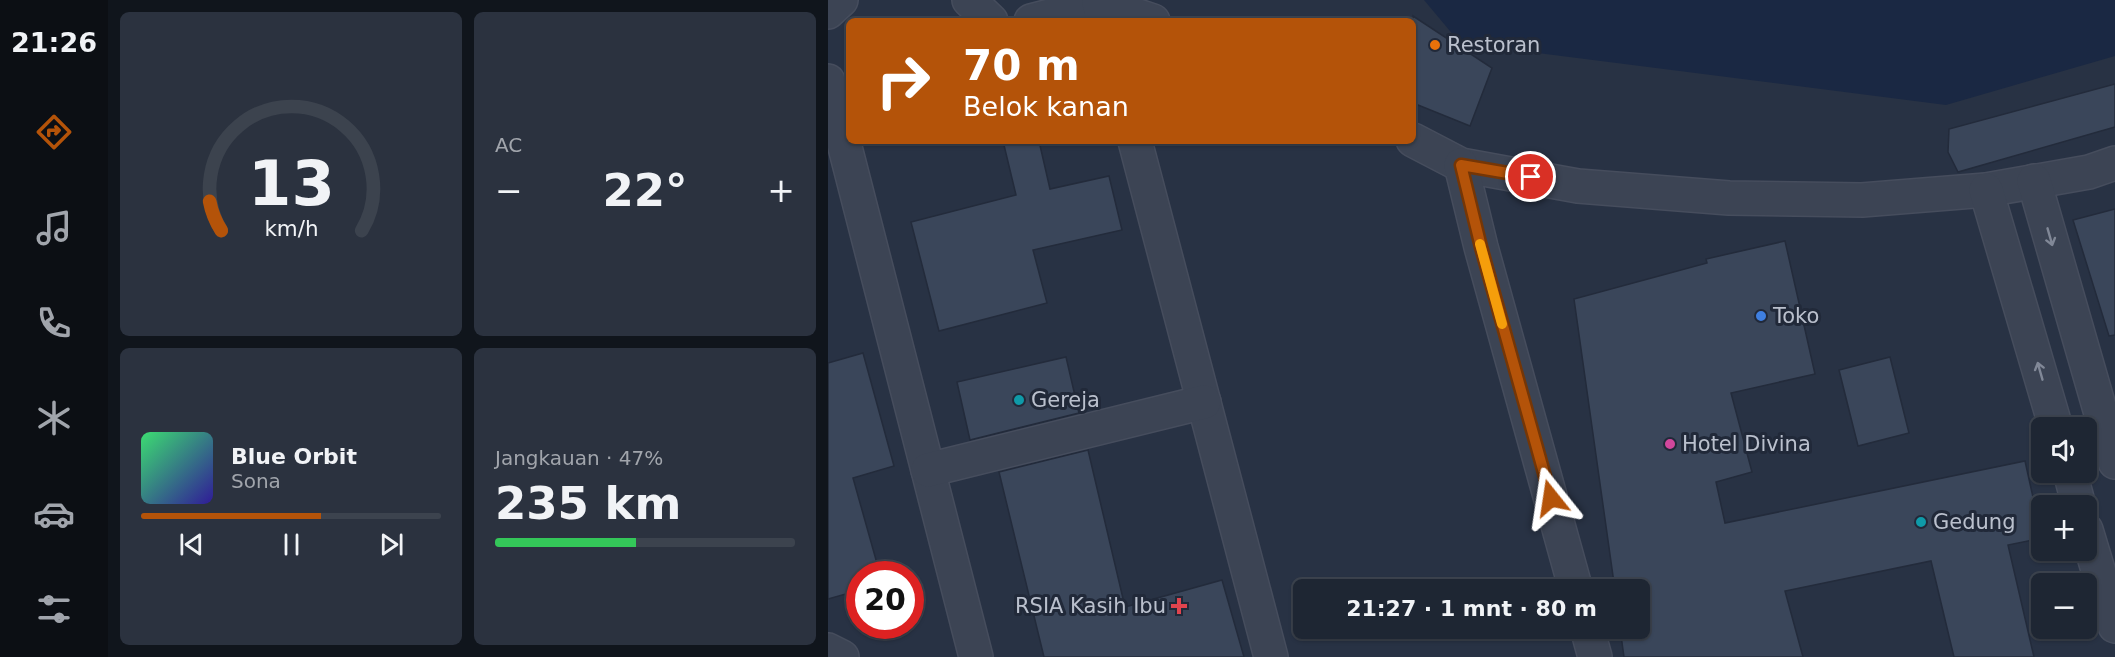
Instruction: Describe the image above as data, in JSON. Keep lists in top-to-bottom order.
{
  "places": {
    "other": [
      "Restoran",
      "Toko",
      "Gereja",
      "Hotel Divina",
      "Gedung"
    ],
    "health": ["RSIA Kasih Ibu"]
  },
  "page": {
    "tabs": "21:26",
    "tile": [
      "AC",
      ["Jangkauan · 47%", "235 km"]
    ],
    "turn": ["70 m", "Belok kanan"],
    "heat": ["−", "22°", "+"],
    "map_buttons": ["+", "−"],
    "song": ["Blue Orbit", "Sona"],
    "limit": "20",
    "trip": "21:27 · 1 mnt · 80 m",
    "gauge": ["13", "km/h"]
  }
}
